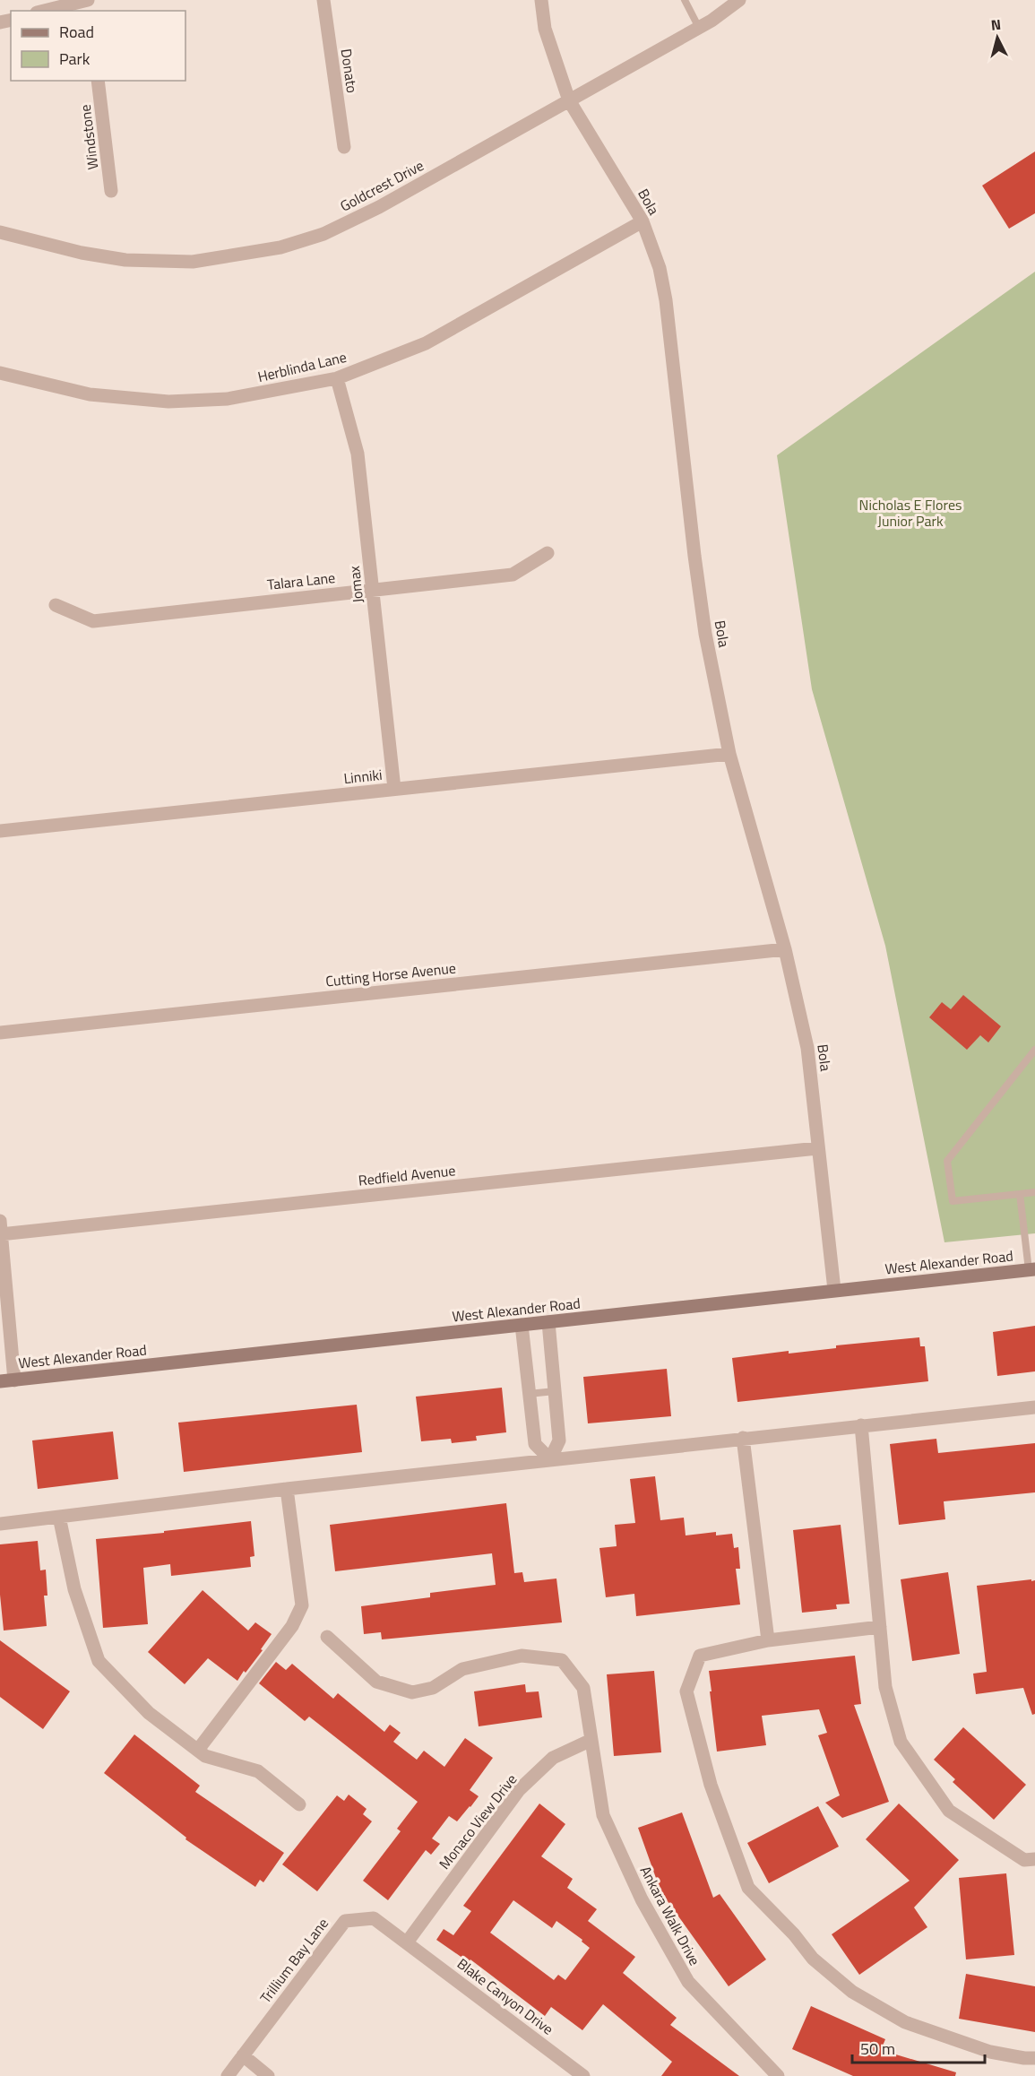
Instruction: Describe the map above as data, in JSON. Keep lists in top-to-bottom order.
{
  "streets": {
    "main road": ["West Alexander Road"],
    "street": [
      "Donato",
      "Windstone",
      "Goldcrest Drive",
      "Bola",
      "Herblinda Lane",
      "Talara Lane",
      "Jomax",
      "Linniki",
      "Cutting Horse Avenue",
      "Redfield Avenue",
      "Monaco View Drive",
      "Ankara Walk Drive",
      "Trillium Bay Lane",
      "Blake Canyon Drive"
    ]
  },
  "crossings": [
    ["Goldcrest Drive", "Bola"],
    ["Bola", "Herblinda Lane"],
    ["Bola", "Linniki"],
    ["Bola", "Cutting Horse Avenue"],
    ["Bola", "Redfield Avenue"],
    ["Bola", "West Alexander Road"],
    ["Herblinda Lane", "Jomax"],
    ["Talara Lane", "Jomax"],
    ["Jomax", "Linniki"],
    ["Monaco View Drive", "Ankara Walk Drive"],
    ["Monaco View Drive", "Trillium Bay Lane"],
    ["Monaco View Drive", "Blake Canyon Drive"],
    ["Trillium Bay Lane", "Blake Canyon Drive"]
  ],
  "parks": ["Nicholas E Flores Junior Park"],
  "legend": ["Road", "Park"],
  "scale_bar": "50 m",
  "north": "top"
}
